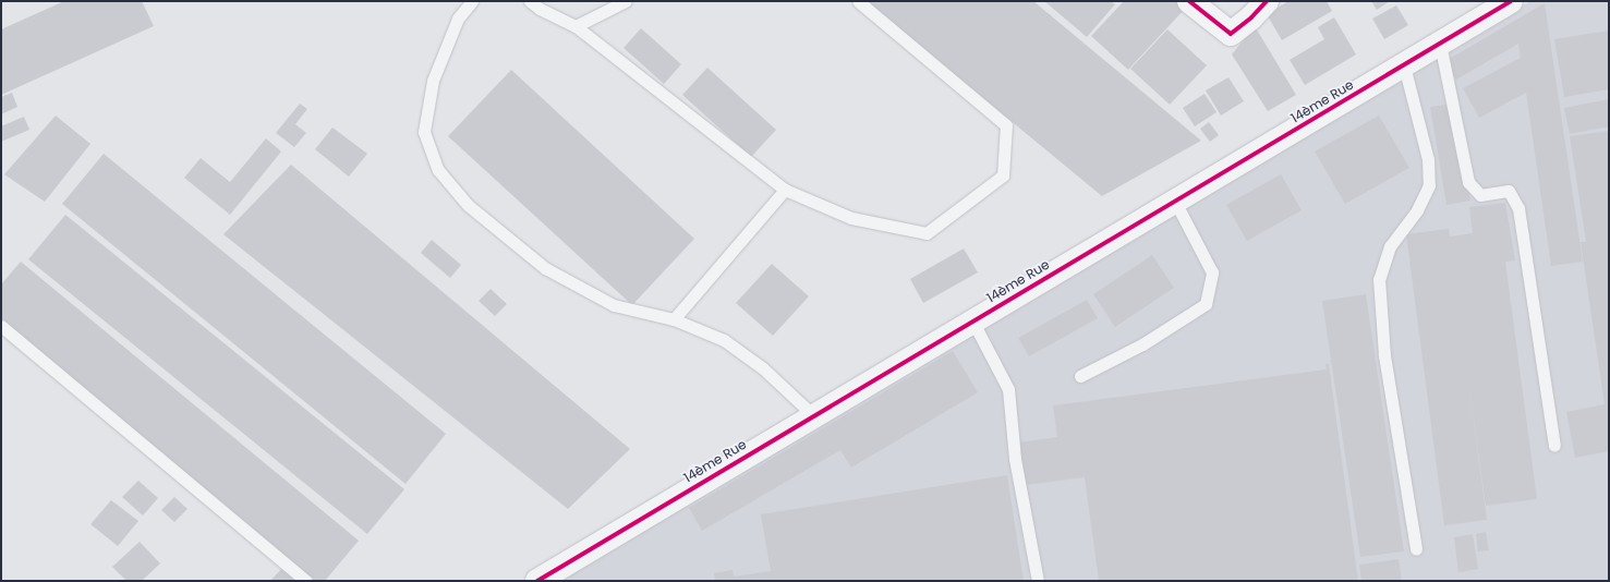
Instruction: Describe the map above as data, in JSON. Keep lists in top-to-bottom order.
{
  "streets": {
    "street": ["14ème Rue"]
  }
}
